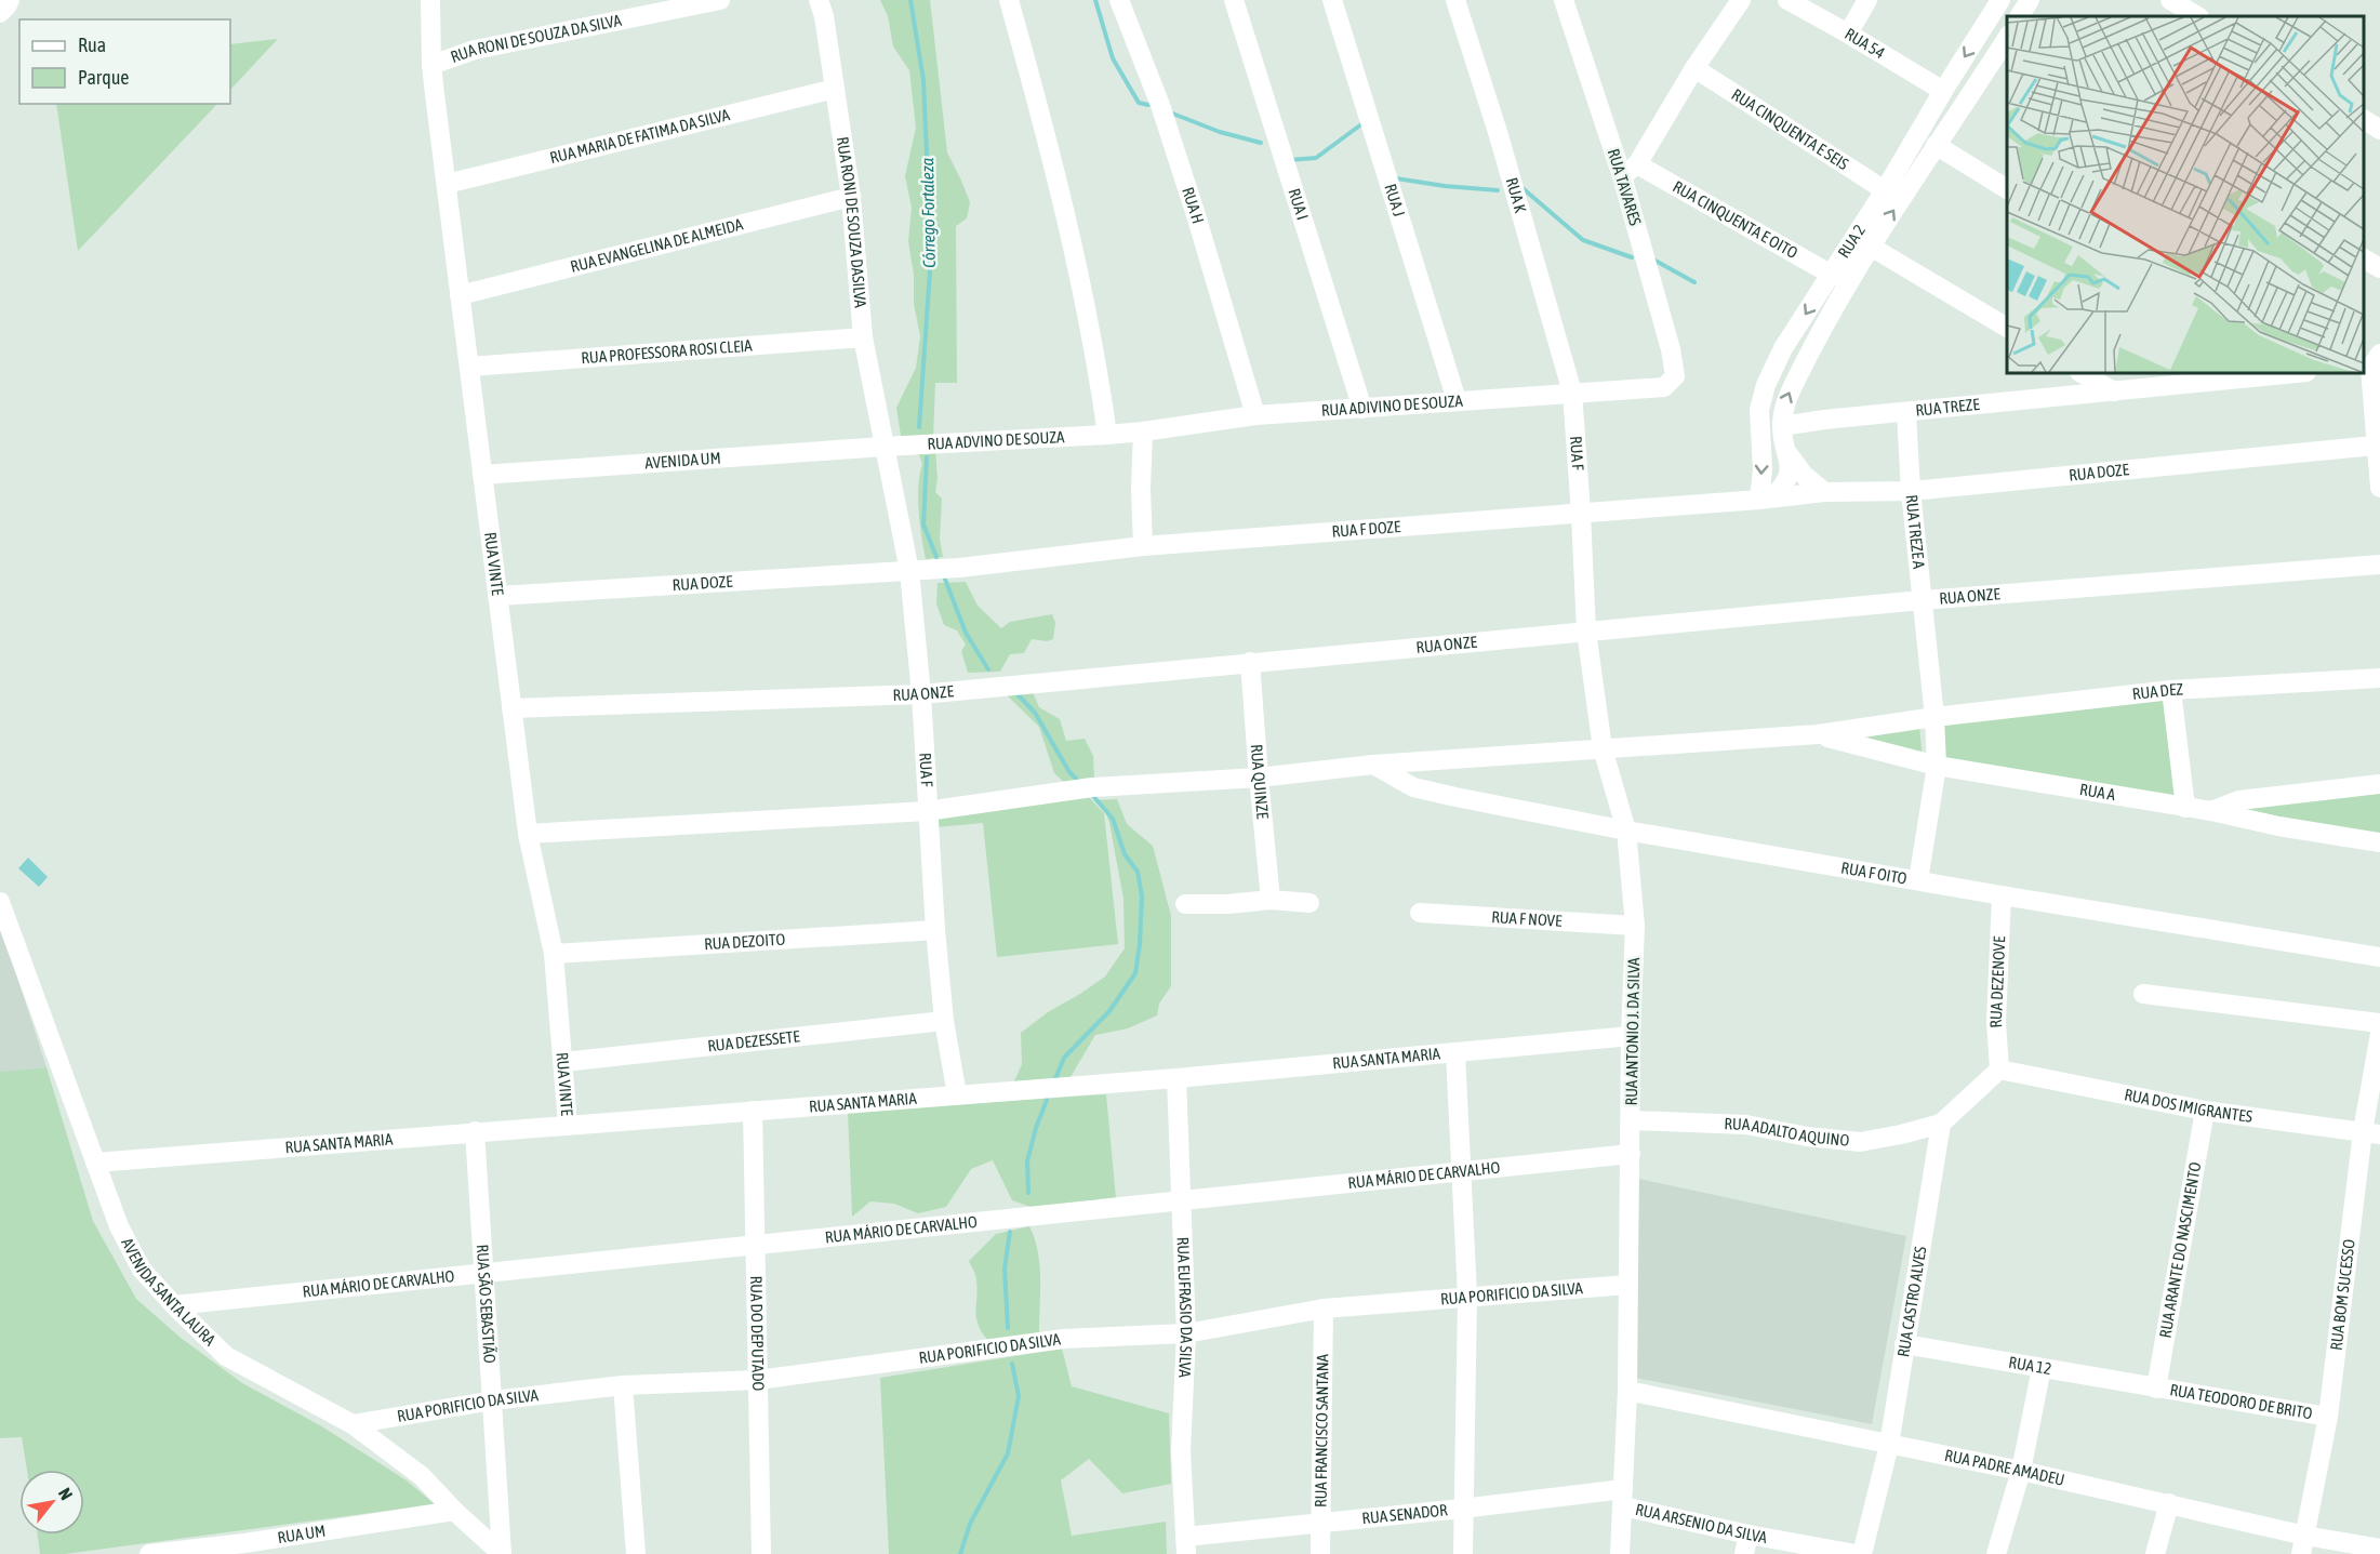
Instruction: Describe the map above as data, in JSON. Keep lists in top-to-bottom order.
{
  "streets": {
    "street": [
      "RUA RONI DE SOUZA DA SILVA",
      "RUA 54",
      "RUA CINQUENTA E SEIS",
      "RUA MARIA DE FATIMA DA SILVA",
      "RUA TAVARES",
      "RUA K",
      "RUA J",
      "RUA I",
      "RUA H",
      "RUA CINQUENTA E OITO",
      "RUA RONI DE SOUZA DASILVA",
      "RUA 2",
      "RUA EVANGELINA DE ALMEIDA",
      "RUA PROFESSORA ROSI CLEIA",
      "RUA ADIVINO DE SOUZA",
      "RUA TREZE",
      "RUA ADVINO DE SOUZA",
      "RUA F",
      "AVENIDA UM",
      "RUA DOZE",
      "RUA F DOZE",
      "RUA TREZE A",
      "RUA VINTE",
      "RUA ONZE",
      "RUA DEZ",
      "RUA QUINZE",
      "RUA A",
      "RUA F OITO",
      "RUA F NOVE",
      "RUA DEZOITO",
      "RUA DEZENOVE",
      "RUA ANTONIO J. DA SILVA",
      "RUA DEZESSETE",
      "RUA SANTA MARIA",
      "RUA DOS IMIGRANTES",
      "RUA ADALTO AQUINO",
      "RUA MÁRIO DE CARVALHO",
      "RUA ARANTE DO NASCIMENTO",
      "AVENIDA SANTA LAURA",
      "RUA PORIFICIO DA SILVA",
      "RUA BOM SUCESSO",
      "RUA CASTRO ALVES",
      "RUA SÃO SEBASTIÃO",
      "RUA EUFRASIO DA SILVA",
      "RUA DO DEPUTADO",
      "RUA 12",
      "RUA TEODORO DE BRITO",
      "RUA FRANCISCO SANTANA",
      "RUA PADRE AMADEU",
      "RUA SENADOR",
      "RUA ARSENIO DA SILVA",
      "RUA UM"
    ]
  },
  "crossings": [
    ["RUA RONI DE SOUZA DA SILVA", "RUA VINTE"],
    ["RUA 54", "RUA 2"],
    ["RUA CINQUENTA E SEIS", "RUA 2"],
    ["RUA MARIA DE FATIMA DA SILVA", "RUA RONI DE SOUZA DASILVA"],
    ["RUA MARIA DE FATIMA DA SILVA", "RUA VINTE"],
    ["RUA TAVARES", "RUA ADIVINO DE SOUZA"],
    ["RUA K", "RUA ADIVINO DE SOUZA"],
    ["RUA K", "RUA F"],
    ["RUA J", "RUA ADIVINO DE SOUZA"],
    ["RUA I", "RUA ADIVINO DE SOUZA"],
    ["RUA H", "RUA ADIVINO DE SOUZA"],
    ["RUA CINQUENTA E OITO", "RUA 2"],
    ["RUA RONI DE SOUZA DASILVA", "RUA EVANGELINA DE ALMEIDA"],
    ["RUA RONI DE SOUZA DASILVA", "RUA PROFESSORA ROSI CLEIA"],
    ["RUA RONI DE SOUZA DASILVA", "RUA ADVINO DE SOUZA"],
    ["RUA RONI DE SOUZA DASILVA", "RUA F"],
    ["RUA RONI DE SOUZA DASILVA", "AVENIDA UM"],
    ["RUA 2", "RUA TREZE"],
    ["RUA 2", "RUA DOZE"],
    ["RUA 2", "RUA F DOZE"],
    ["RUA EVANGELINA DE ALMEIDA", "RUA VINTE"],
    ["RUA PROFESSORA ROSI CLEIA", "RUA VINTE"],
    ["RUA ADIVINO DE SOUZA", "RUA ADVINO DE SOUZA"],
    ["RUA ADIVINO DE SOUZA", "RUA F"],
    ["RUA TREZE", "RUA TREZE A"],
    ["RUA ADVINO DE SOUZA", "RUA F"],
    ["RUA ADVINO DE SOUZA", "AVENIDA UM"],
    ["RUA F", "AVENIDA UM"],
    ["RUA F", "RUA DOZE"],
    ["RUA F", "RUA F DOZE"],
    ["RUA F", "RUA ONZE"],
    ["RUA F", "RUA DEZOITO"],
    ["RUA F", "RUA ANTONIO J. DA SILVA"],
    ["RUA F", "RUA DEZESSETE"],
    ["RUA F", "RUA SANTA MARIA"],
    ["AVENIDA UM", "RUA VINTE"],
    ["RUA DOZE", "RUA F DOZE"],
    ["RUA DOZE", "RUA TREZE A"],
    ["RUA DOZE", "RUA VINTE"],
    ["RUA F DOZE", "RUA ANTONIO J. DA SILVA"],
    ["RUA TREZE A", "RUA ONZE"],
    ["RUA TREZE A", "RUA DEZ"],
    ["RUA TREZE A", "RUA A"],
    ["RUA TREZE A", "RUA F OITO"],
    ["RUA VINTE", "RUA ONZE"],
    ["RUA VINTE", "RUA DEZOITO"],
    ["RUA VINTE", "RUA DEZESSETE"],
    ["RUA VINTE", "RUA SANTA MARIA"],
    ["RUA ONZE", "RUA QUINZE"],
    ["RUA ONZE", "RUA ANTONIO J. DA SILVA"],
    ["RUA DEZ", "RUA A"],
    ["RUA F OITO", "RUA DEZENOVE"],
    ["RUA F OITO", "RUA ANTONIO J. DA SILVA"],
    ["RUA F NOVE", "RUA ANTONIO J. DA SILVA"],
    ["RUA DEZENOVE", "RUA DOS IMIGRANTES"],
    ["RUA ANTONIO J. DA SILVA", "RUA SANTA MARIA"],
    ["RUA ANTONIO J. DA SILVA", "RUA ADALTO AQUINO"],
    ["RUA ANTONIO J. DA SILVA", "RUA MÁRIO DE CARVALHO"],
    ["RUA ANTONIO J. DA SILVA", "RUA PORIFICIO DA SILVA"],
    ["RUA ANTONIO J. DA SILVA", "RUA PADRE AMADEU"],
    ["RUA ANTONIO J. DA SILVA", "RUA SENADOR"],
    ["RUA ANTONIO J. DA SILVA", "RUA ARSENIO DA SILVA"],
    ["RUA SANTA MARIA", "AVENIDA SANTA LAURA"],
    ["RUA SANTA MARIA", "RUA SÃO SEBASTIÃO"],
    ["RUA SANTA MARIA", "RUA EUFRASIO DA SILVA"],
    ["RUA SANTA MARIA", "RUA DO DEPUTADO"],
    ["RUA DOS IMIGRANTES", "RUA ARANTE DO NASCIMENTO"],
    ["RUA DOS IMIGRANTES", "RUA BOM SUCESSO"],
    ["RUA ADALTO AQUINO", "RUA CASTRO ALVES"],
    ["RUA MÁRIO DE CARVALHO", "AVENIDA SANTA LAURA"],
    ["RUA MÁRIO DE CARVALHO", "RUA SÃO SEBASTIÃO"],
    ["RUA MÁRIO DE CARVALHO", "RUA EUFRASIO DA SILVA"],
    ["RUA MÁRIO DE CARVALHO", "RUA DO DEPUTADO"],
    ["RUA ARANTE DO NASCIMENTO", "RUA 12"],
    ["RUA ARANTE DO NASCIMENTO", "RUA TEODORO DE BRITO"],
    ["AVENIDA SANTA LAURA", "RUA PORIFICIO DA SILVA"],
    ["AVENIDA SANTA LAURA", "RUA SÃO SEBASTIÃO"],
    ["AVENIDA SANTA LAURA", "RUA UM"],
    ["RUA PORIFICIO DA SILVA", "RUA SÃO SEBASTIÃO"],
    ["RUA PORIFICIO DA SILVA", "RUA EUFRASIO DA SILVA"],
    ["RUA PORIFICIO DA SILVA", "RUA DO DEPUTADO"],
    ["RUA PORIFICIO DA SILVA", "RUA FRANCISCO SANTANA"],
    ["RUA BOM SUCESSO", "RUA TEODORO DE BRITO"],
    ["RUA BOM SUCESSO", "RUA PADRE AMADEU"],
    ["RUA CASTRO ALVES", "RUA 12"],
    ["RUA CASTRO ALVES", "RUA PADRE AMADEU"],
    ["RUA EUFRASIO DA SILVA", "RUA SENADOR"],
    ["RUA 12", "RUA TEODORO DE BRITO"],
    ["RUA FRANCISCO SANTANA", "RUA SENADOR"],
    ["RUA SENADOR", "RUA ARSENIO DA SILVA"]
  ],
  "water": ["Córrego Fortaleza"],
  "legend": ["Rua", "Parque"],
  "north": "top right"
}
